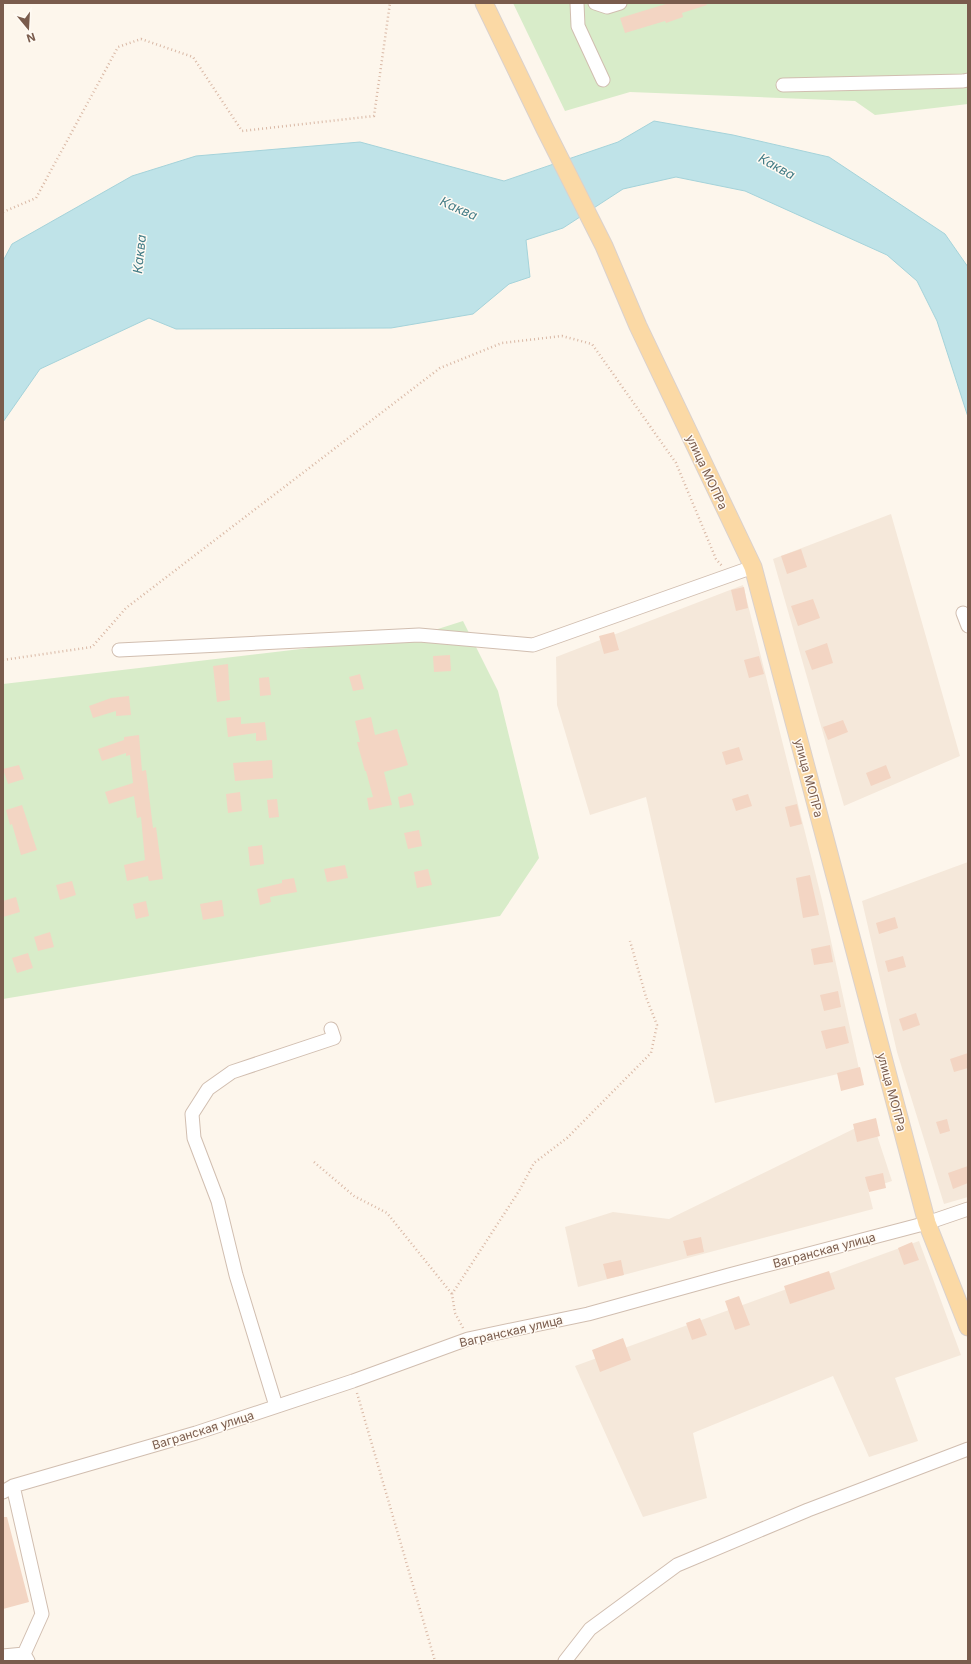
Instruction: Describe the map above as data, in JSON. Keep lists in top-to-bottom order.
{
  "streets": {
    "main road": ["улица МОПРа"],
    "street": ["Вагранская улица"]
  },
  "crossings": [
    ["улица МОПРа", "Вагранская улица"]
  ],
  "water": ["Каква"],
  "north": "bottom"
}
